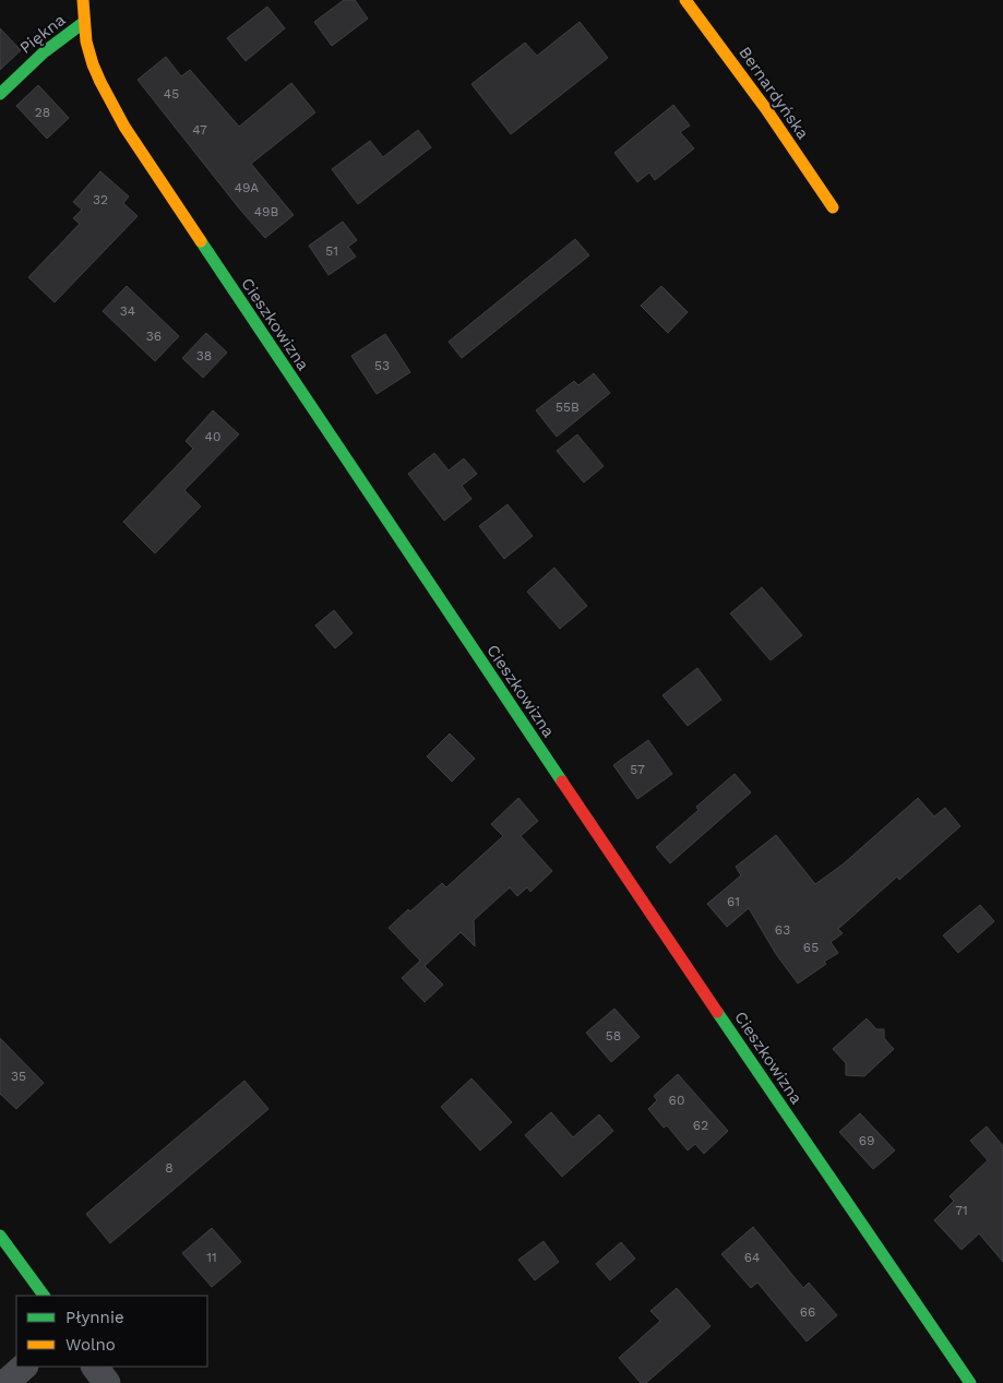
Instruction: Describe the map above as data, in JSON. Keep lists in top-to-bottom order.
{
  "streets": {
    "street": ["Piękna", "Bernardyńska", "Cieszkowizna"]
  },
  "crossings": [
    ["Piękna", "Cieszkowizna"]
  ],
  "house_numbers": [
    "45",
    "28",
    "47",
    "49A",
    "32",
    "49B",
    "51",
    "34",
    "36",
    "38",
    "53",
    "55B",
    "40",
    "57",
    "61",
    "63",
    "65",
    "58",
    "35",
    "60",
    "62",
    "69",
    "8",
    "71",
    "11",
    "64",
    "66"
  ],
  "legend": ["Płynnie", "Wolno"]
}
